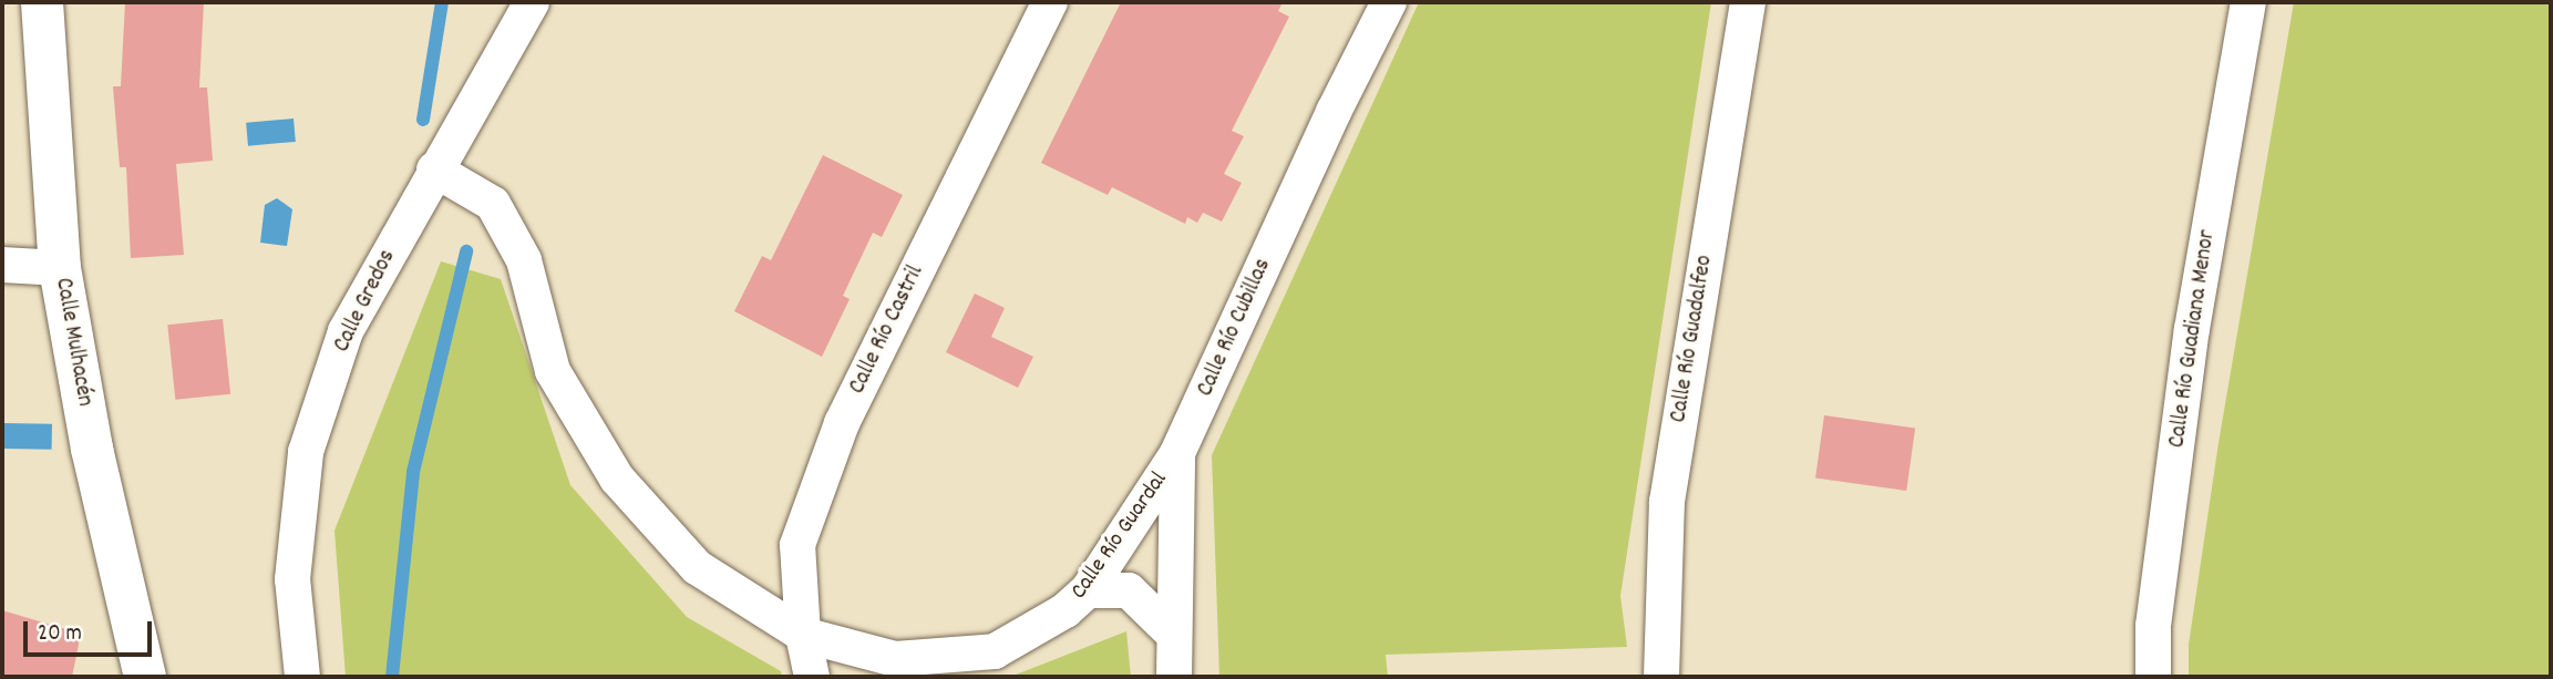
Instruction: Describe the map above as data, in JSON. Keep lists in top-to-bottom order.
{
  "streets": {
    "street": [
      "Calle Gredos",
      "Calle Río Cubillas",
      "Calle Río Castril",
      "Calle Río Guadalfeo",
      "Calle Río Guadiana Menor",
      "Calle Mulhacén",
      "Calle Río Guardal"
    ]
  },
  "crossings": [
    ["Calle Gredos", "Calle Río Guardal"],
    ["Calle Río Cubillas", "Calle Río Guardal"],
    ["Calle Río Castril", "Calle Río Guardal"]
  ],
  "scale_bar": "20 m"
}
